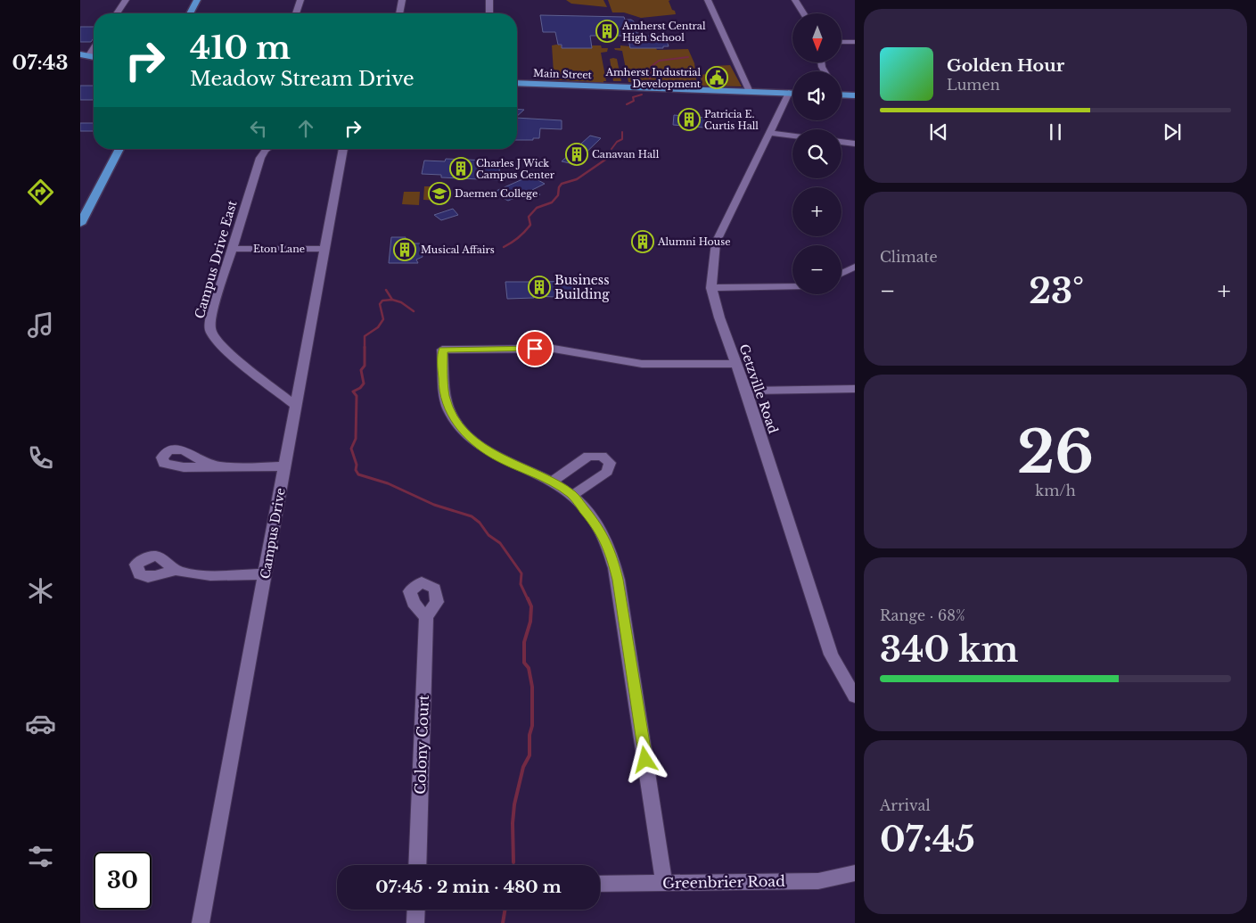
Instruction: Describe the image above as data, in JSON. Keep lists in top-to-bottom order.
{
  "streets": {
    "main road": ["Main Street"],
    "street": [
      "Eton Lane",
      "Campus Drive East",
      "Getzville Road",
      "Campus Drive",
      "Colony Court",
      "Greenbrier Road"
    ]
  },
  "crossings": [
    ["Eton Lane", "Campus Drive East"],
    ["Eton Lane", "Campus Drive"],
    ["Campus Drive East", "Campus Drive"]
  ],
  "places": {
    "building": [
      "Amherst Central High School",
      "Patricia E. Curtis Hall",
      "Canavan Hall",
      "Charles J Wick Campus Center",
      "Alumni House",
      "Musical Affairs",
      "Business Building"
    ],
    "public building": ["Amherst Industrial Development"],
    "school or university": ["Daemen College"]
  },
  "north": "bottom",
  "page": {
    "tabs": "07:43",
    "map_buttons": ["+", "−"],
    "turn": ["410 m", "Meadow Stream Drive"],
    "song": ["Golden Hour", "Lumen"],
    "tile": [
      "Climate",
      ["26", "km/h"],
      ["Range · 68%", "340 km"],
      ["Arrival", "07:45"]
    ],
    "heat": ["−", "23°", "+"],
    "limit": "30",
    "trip": "07:45 · 2 min · 480 m"
  }
}
